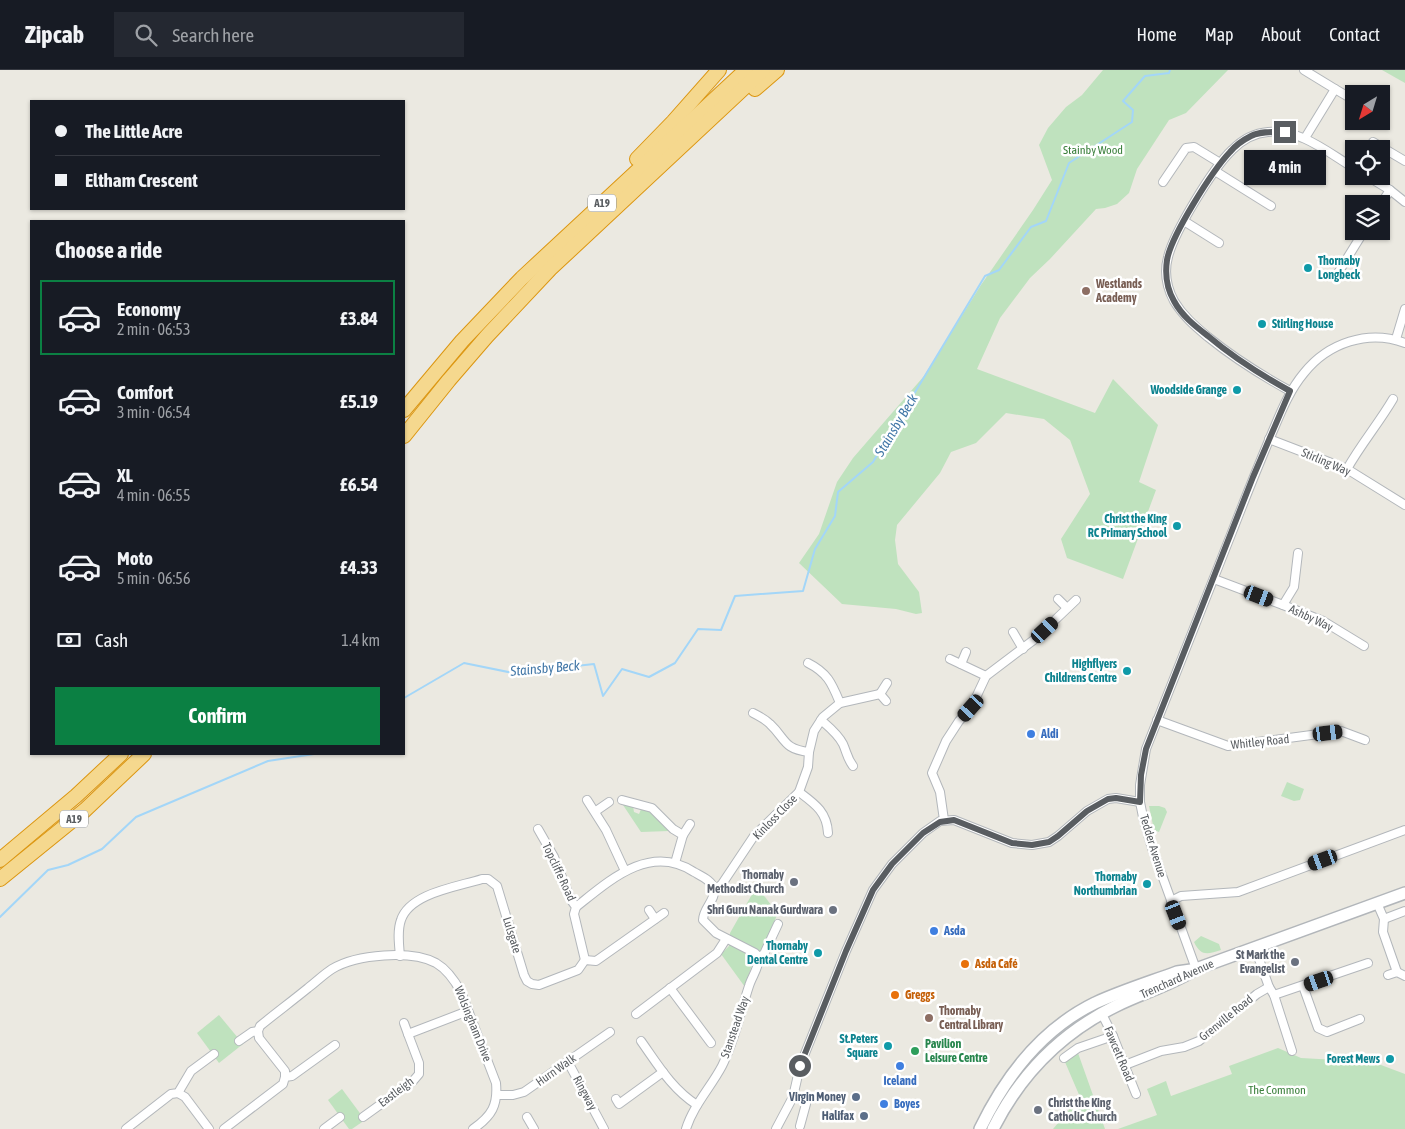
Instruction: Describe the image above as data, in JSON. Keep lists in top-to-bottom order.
{
  "streets": {
    "highway": ["A19"],
    "street": [
      "Stirling Way",
      "Ashby Way",
      "Whitley Road",
      "Kinloss Close",
      "Tedder Avenue",
      "Topcliffe Road",
      "Lulsgate",
      "Trenchard Avenue",
      "Grenville Road",
      "Wolsingham Drive",
      "Stanstead Way",
      "Fawcett Road",
      "Hurn Walk",
      "Eastleigh",
      "Ringway"
    ]
  },
  "crossings": [
    ["Stirling Way", "Tedder Avenue"],
    ["Ashby Way", "Tedder Avenue"],
    ["Whitley Road", "Tedder Avenue"],
    ["Kinloss Close", "Topcliffe Road"],
    ["Tedder Avenue", "Trenchard Avenue"],
    ["Topcliffe Road", "Lulsgate"],
    ["Lulsgate", "Wolsingham Drive"],
    ["Trenchard Avenue", "Fawcett Road"],
    ["Grenville Road", "Fawcett Road"],
    ["Wolsingham Drive", "Hurn Walk"],
    ["Hurn Walk", "Ringway"]
  ],
  "water": ["Stainsby Beck"],
  "parks": ["Stainby Wood", "The Common"],
  "places": [
    "Thornaby Longbeck",
    "Westlands Academy",
    "Stirling House",
    "Woodside Grange",
    "Christ the King RC Primary School",
    "Highflyers Childrens Centre",
    "Aldi",
    "Thornaby Methodist Church",
    "Thornaby Northumbrian",
    "Shri Guru Nanak Gurdwara",
    "Asda",
    "Thornaby Dental Centre",
    "St Mark the Evangelist",
    "Asda Café",
    "Greggs",
    "Thornaby Central Library",
    "St.Peters Square",
    "Pavilion Leisure Centre",
    "Forest Mews",
    "Iceland",
    "Virgin Money",
    "Boyes",
    "Christ the King Catholic Church",
    "Halifax"
  ],
  "north": "bottom left",
  "page": {
    "header": "Zipcab",
    "search": "Search here",
    "nav": [
      "Home",
      "Map",
      "About",
      "Contact"
    ],
    "banner": ["The Little Acre", "Eltham Crescent"],
    "bubble": "4 min",
    "heading": "Choose a ride",
    "list": [
      {
        "name": "Economy",
        "note": "2 min · 06:53",
        "value": "£3.84"
      },
      {
        "name": "Comfort",
        "note": "3 min · 06:54",
        "value": "£5.19"
      },
      {
        "name": "XL",
        "note": "4 min · 06:55",
        "value": "£6.54"
      },
      {
        "name": "Moto",
        "note": "5 min · 06:56",
        "value": "£4.33"
      }
    ],
    "pay": ["Cash", "1.4 km"],
    "buttons": "Confirm"
  }
}
